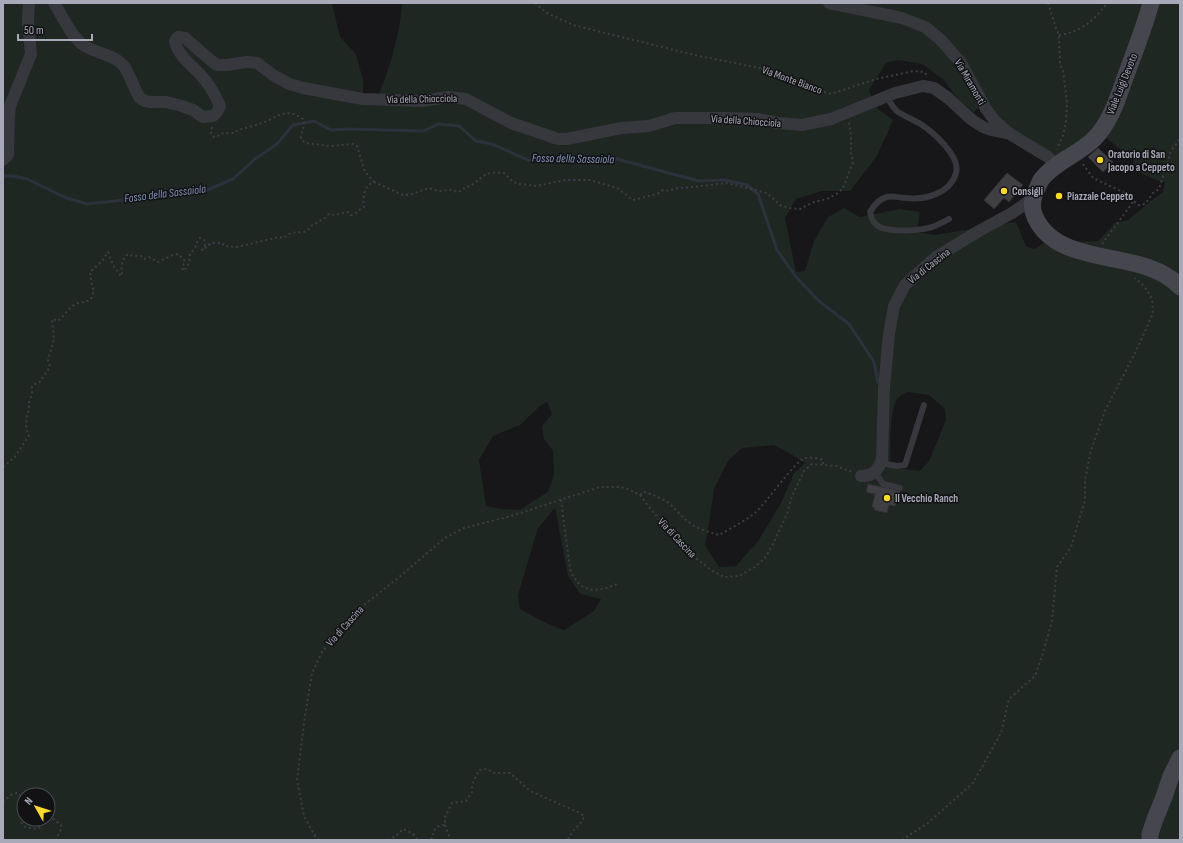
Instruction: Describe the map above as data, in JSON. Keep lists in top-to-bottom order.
{
  "streets": {
    "street": [
      "Via Miramonti",
      "Viale Luigi Devoto",
      "Via della Chiocciola",
      "Via di Cascina"
    ],
    "path": ["Via Monte Bianco"]
  },
  "crossings": [
    ["Via Miramonti", "Via della Chiocciola"]
  ],
  "water": ["Fosso della Sassaiola"],
  "places": [
    "Oratorio di San Jacopo a Ceppeto",
    "Consigli",
    "Piazzale Ceppeto",
    "Il Vecchio Ranch"
  ],
  "scale_bar": "50 m",
  "north": "top left"
}
